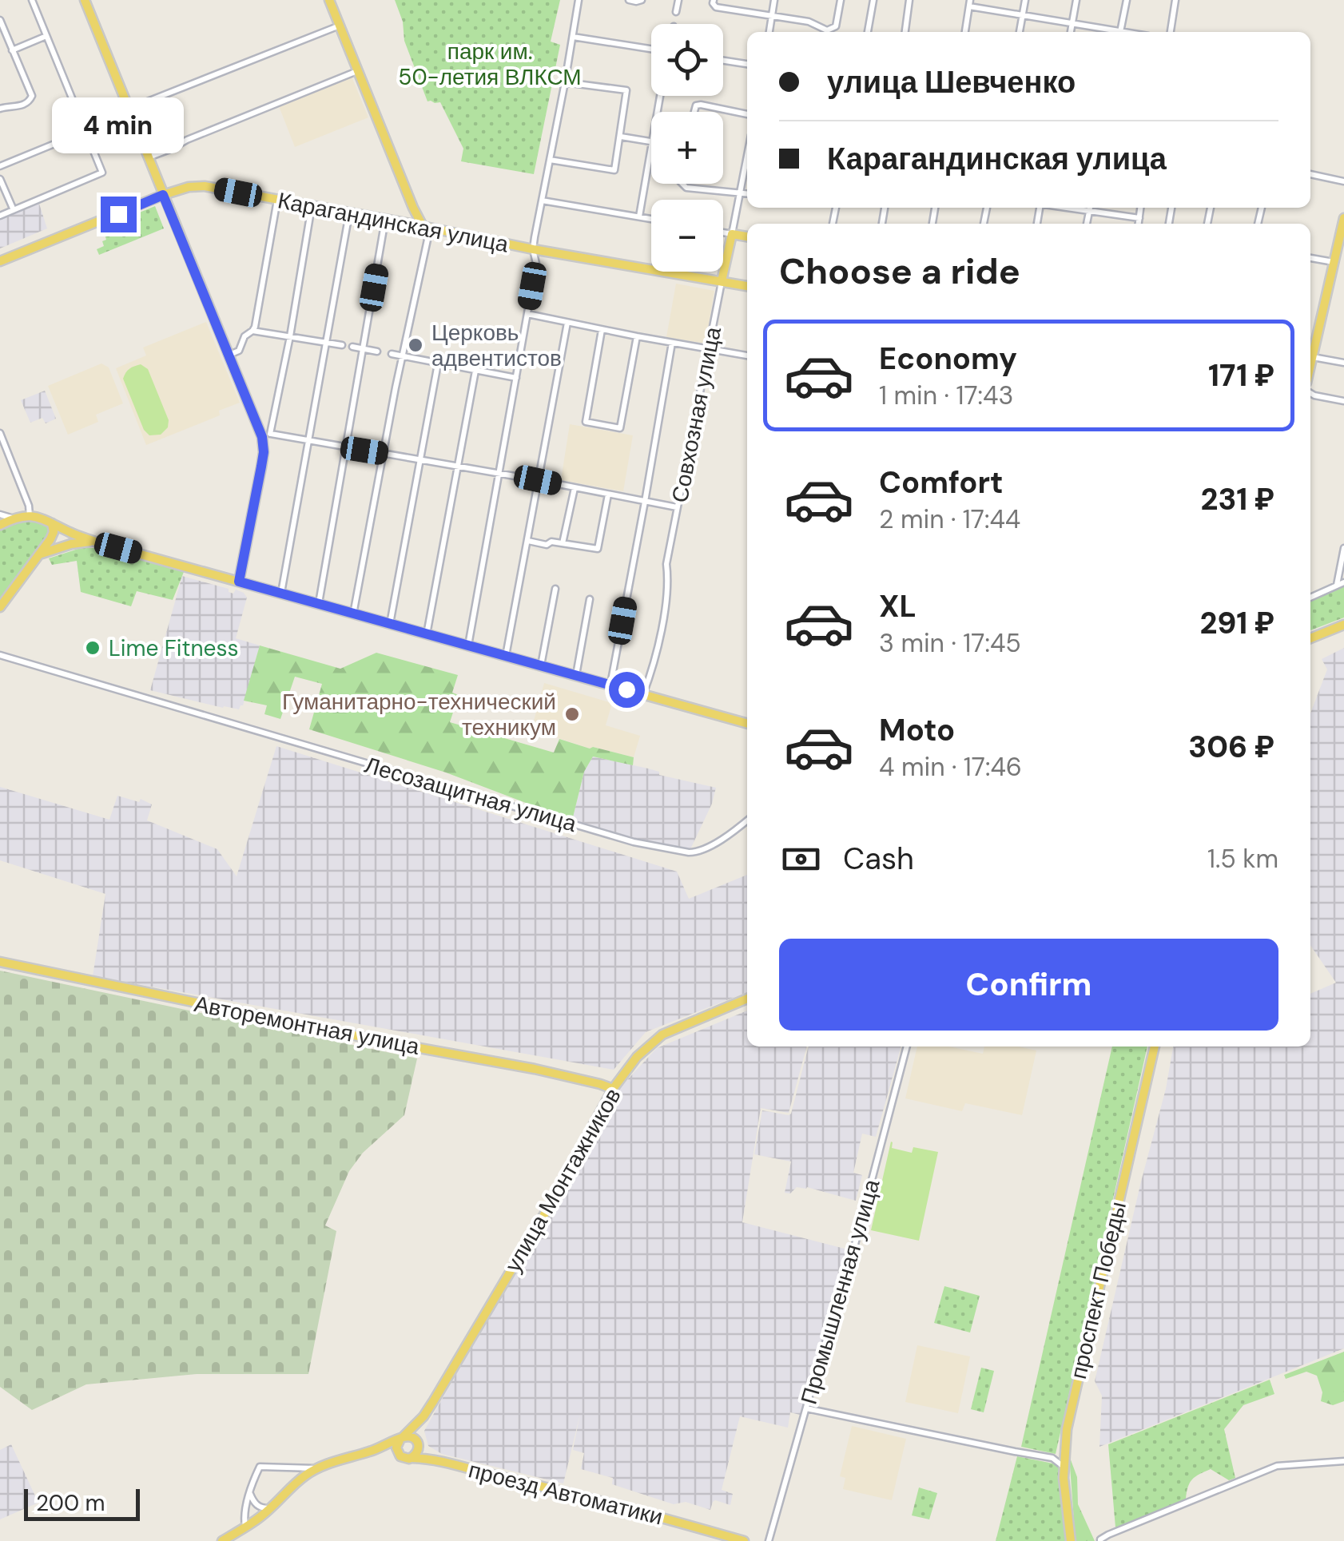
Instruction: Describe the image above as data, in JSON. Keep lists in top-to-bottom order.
{
  "streets": {
    "main road": [
      "Карагандинская улица",
      "Совхозная улица",
      "Авторемонтная улица",
      "улица Монтажников",
      "проспект Победы",
      "проезд Автоматики"
    ],
    "street": ["Лесозащитная улица", "Промышленная улица"]
  },
  "crossings": [
    ["Карагандинская улица", "Совхозная улица"],
    ["Авторемонтная улица", "улица Монтажников"],
    ["улица Монтажников", "проезд Автоматики"]
  ],
  "parks": ["парк им. 50-летия ВЛКСМ"],
  "places": ["Церковь адвентистов", "Lime Fitness", "Гуманитарно-технический техникум"],
  "scale_bar": "200 m",
  "page": {
    "map_buttons": ["+", "−"],
    "banner": ["улица Шевченко", "Карагандинская улица"],
    "bubble": "4 min",
    "heading": "Choose a ride",
    "list": [
      {
        "name": "Economy",
        "note": "1 min · 17:43",
        "value": "171 ₽"
      },
      {
        "name": "Comfort",
        "note": "2 min · 17:44",
        "value": "231 ₽"
      },
      {
        "name": "XL",
        "note": "3 min · 17:45",
        "value": "291 ₽"
      },
      {
        "name": "Moto",
        "note": "4 min · 17:46",
        "value": "306 ₽"
      }
    ],
    "pay": ["Cash", "1.5 km"],
    "buttons": "Confirm",
    "scale": "200 m"
  }
}
